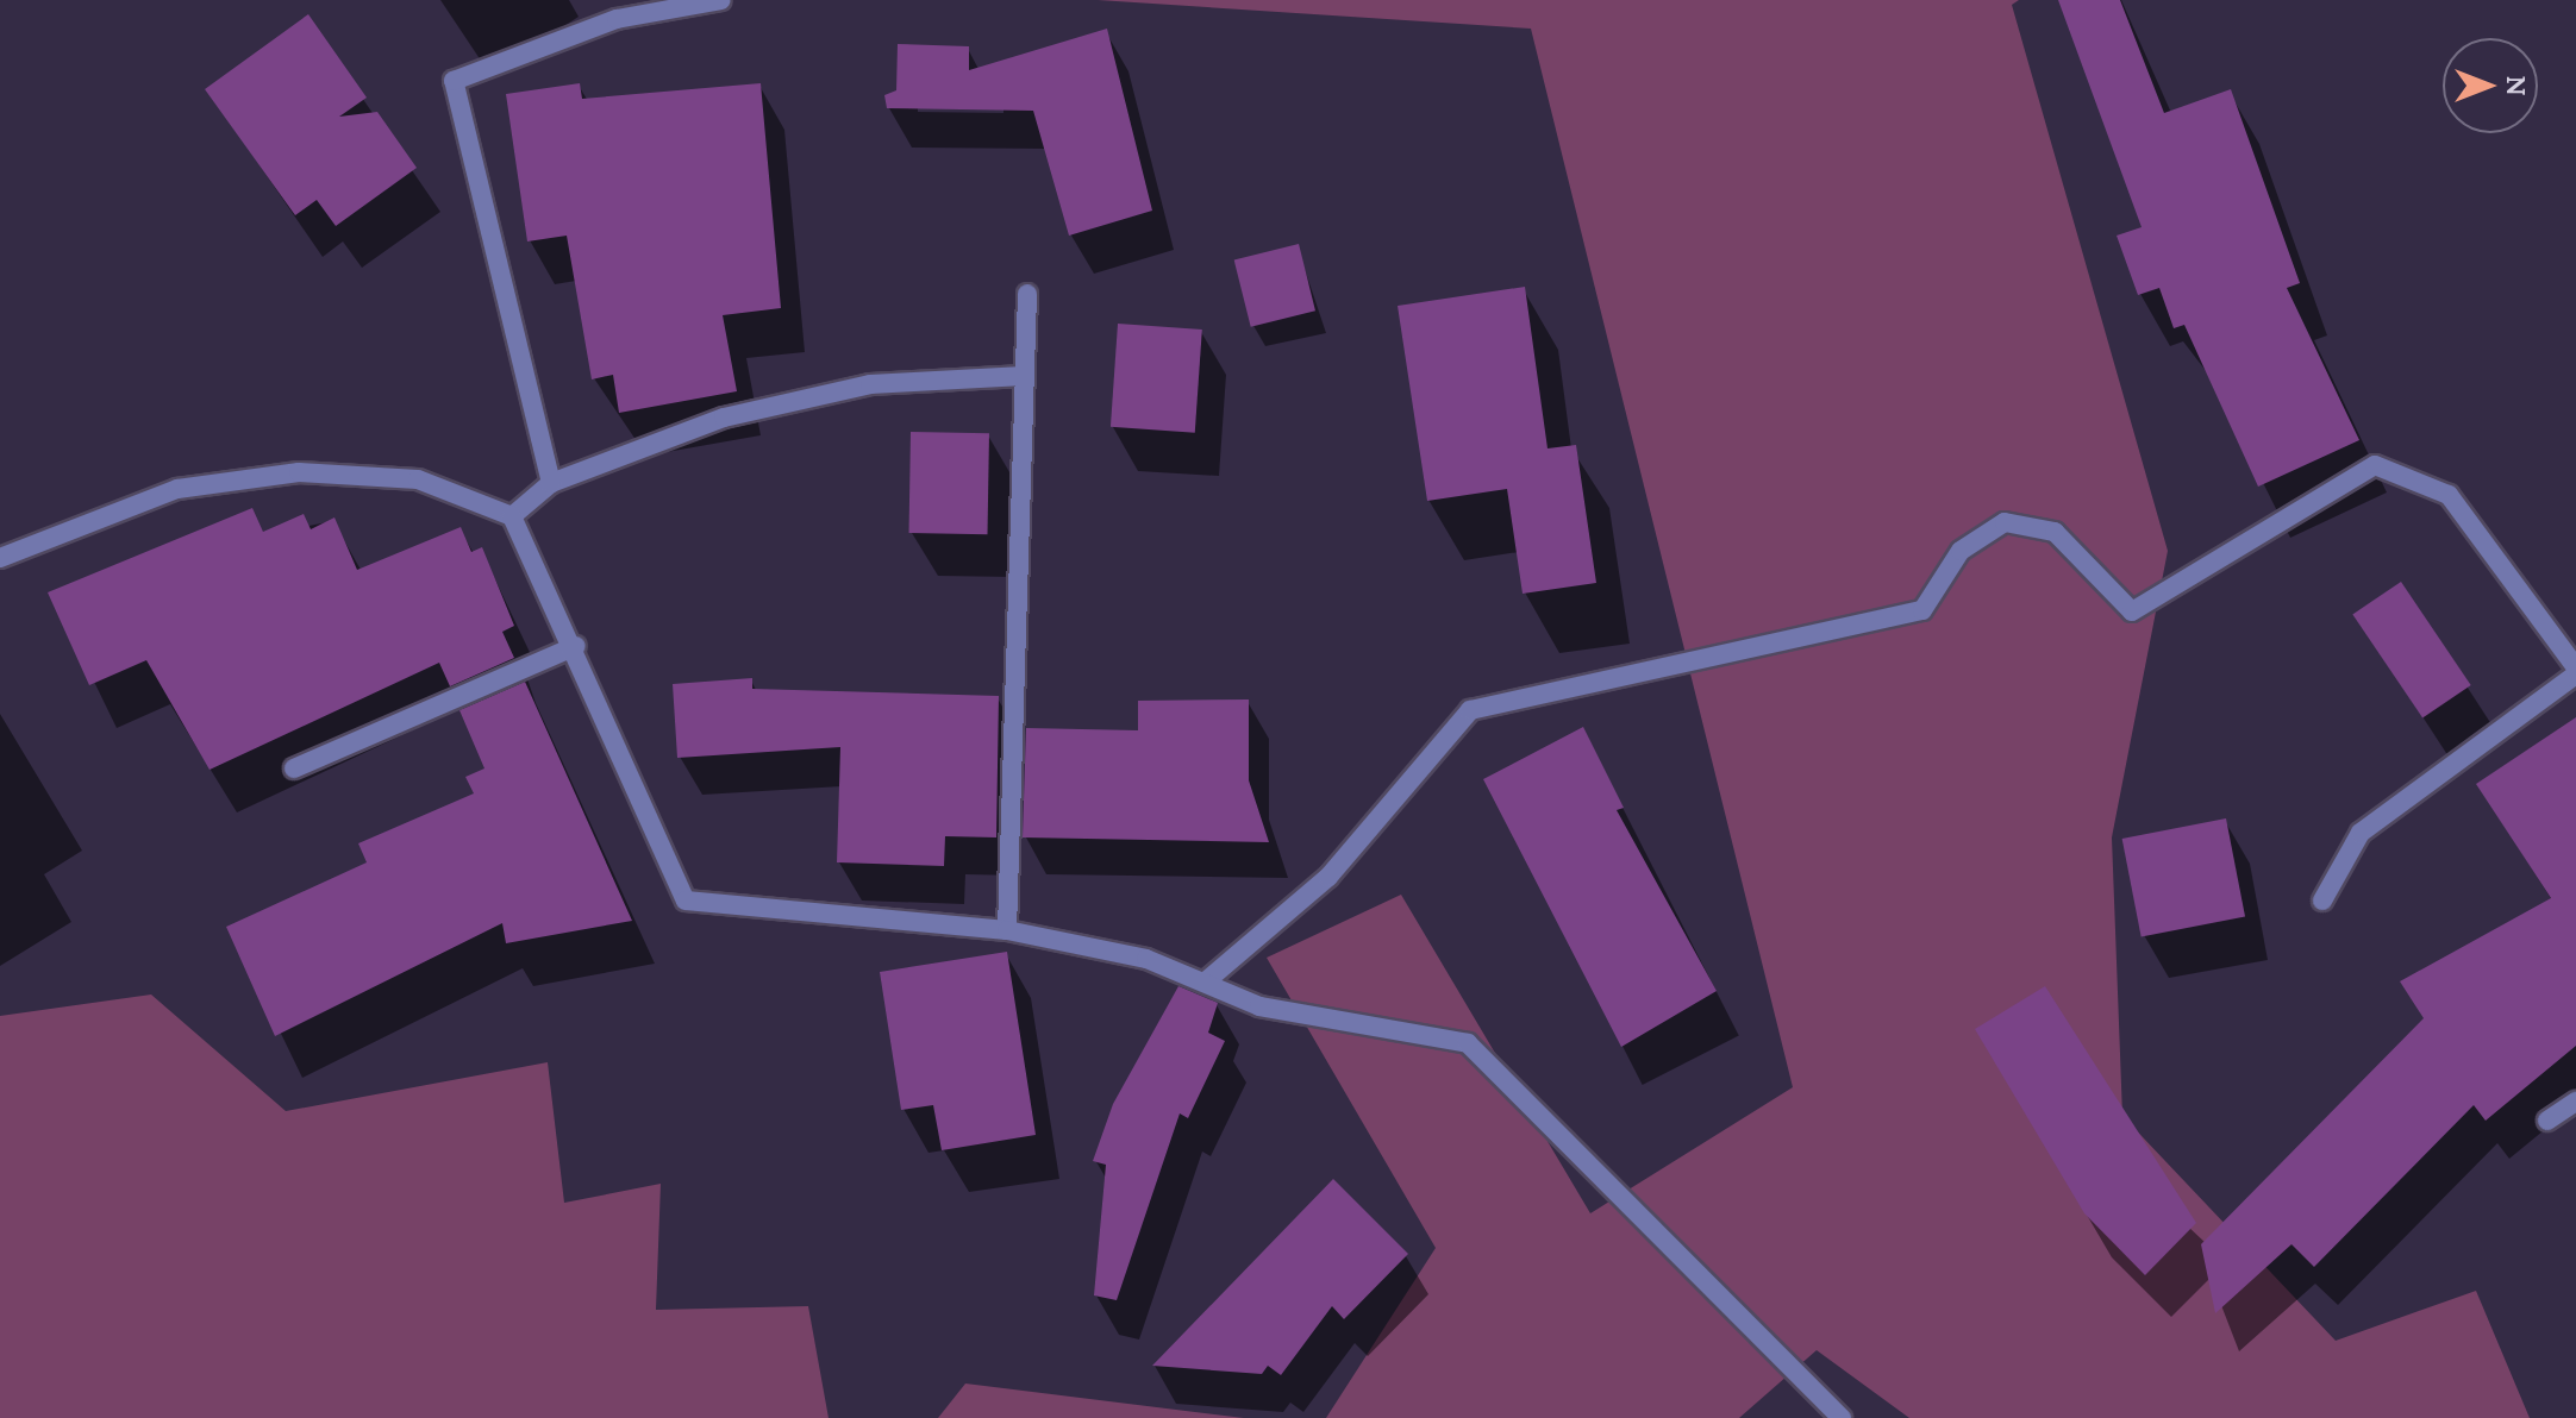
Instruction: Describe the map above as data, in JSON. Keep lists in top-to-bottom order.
{
  "north": "right"
}
